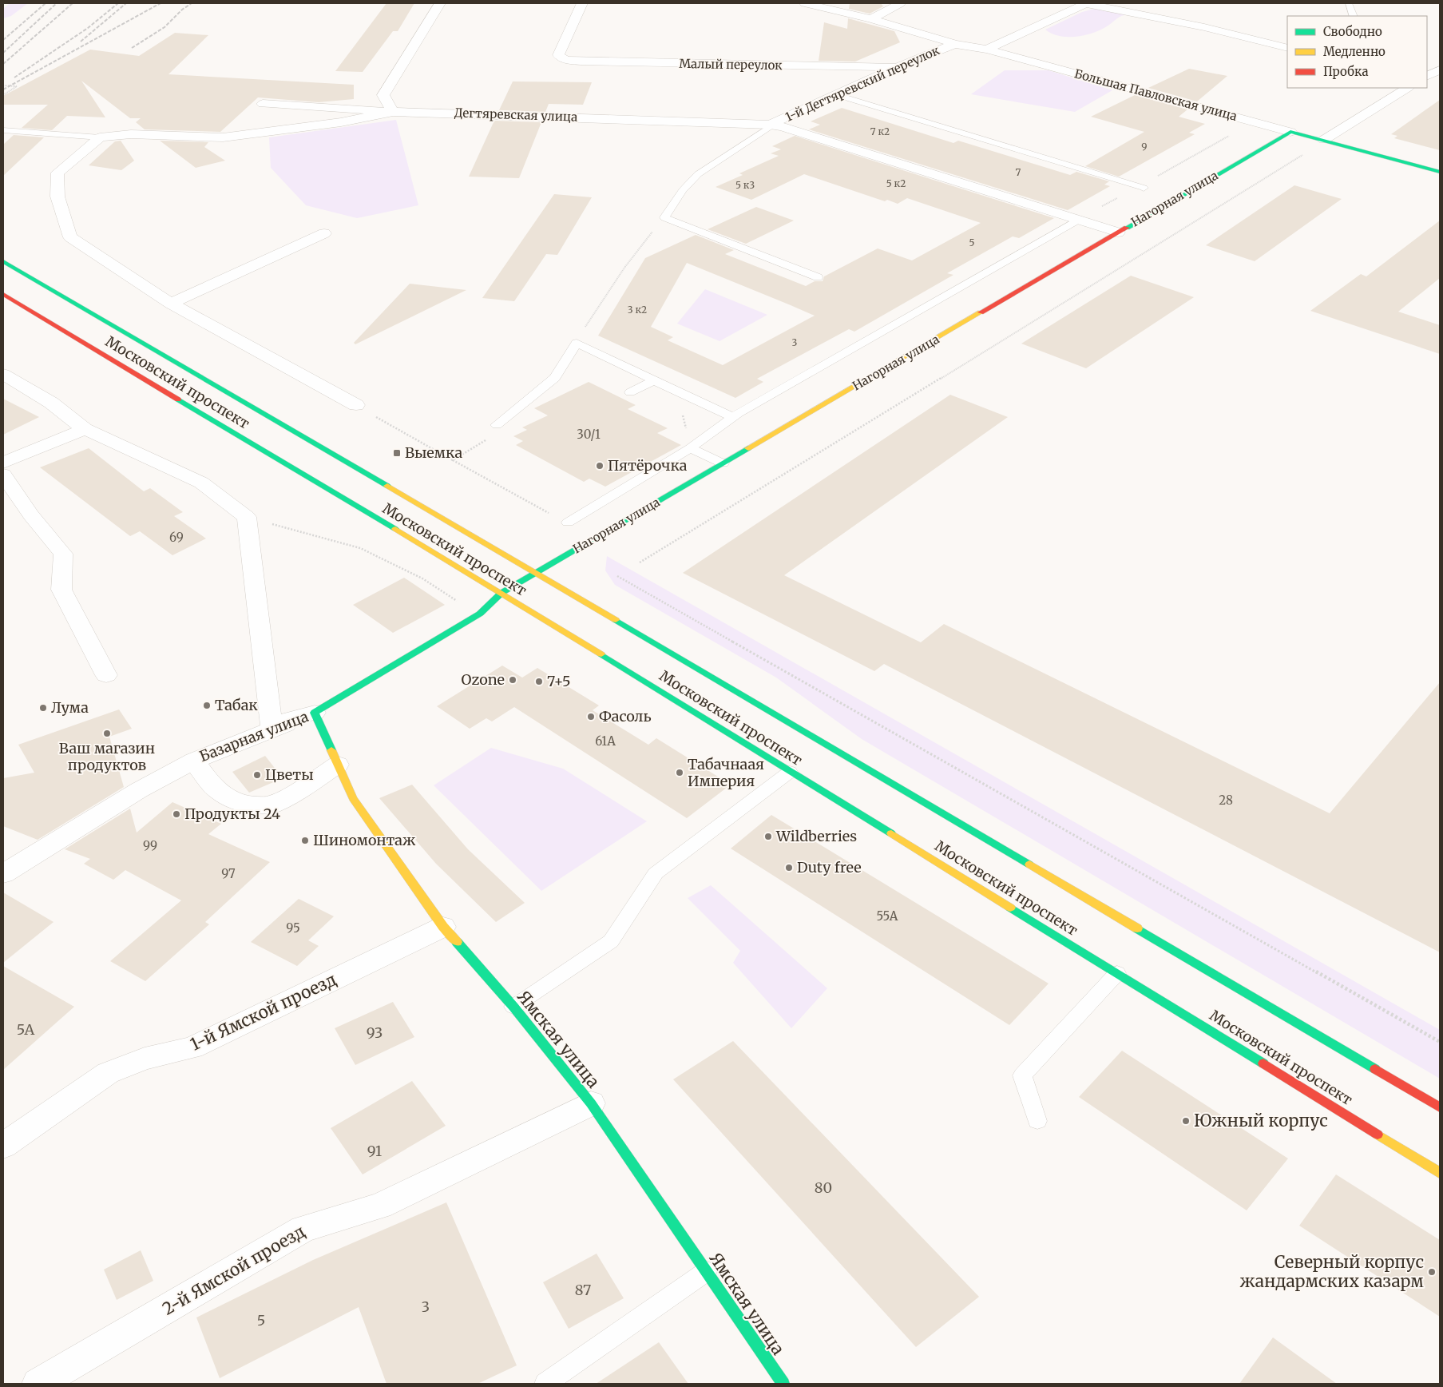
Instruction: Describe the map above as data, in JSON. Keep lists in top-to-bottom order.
{
  "streets": {
    "main road": [
      "Большая Павловская улица",
      "Нагорная улица",
      "Московский проспект",
      "Базарная улица",
      "Ямская улица"
    ],
    "street": [
      "Малый переулок",
      "1-й Дегтяревский переулок",
      "Дегтяревская улица",
      "1-й Ямской проезд",
      "2-й Ямской проезд"
    ]
  },
  "crossings": [
    ["Малый переулок", "1-й Дегтяревский переулок"],
    ["1-й Дегтяревский переулок", "Большая Павловская улица"],
    ["1-й Дегтяревский переулок", "Дегтяревская улица"],
    ["Большая Павловская улица", "Нагорная улица"],
    ["Дегтяревская улица", "Нагорная улица"],
    ["Нагорная улица", "Московский проспект"],
    ["Нагорная улица", "Базарная улица"],
    ["Московский проспект", "Базарная улица"],
    ["Базарная улица", "Ямская улица"],
    ["1-й Ямской проезд", "Ямская улица"],
    ["Ямская улица", "2-й Ямской проезд"]
  ],
  "places": {
    "transit": ["Выемка"],
    "other": [
      "Пятёрочка",
      "Ozone",
      "7+5",
      "Табак",
      "Лума",
      "Фасоль",
      "Ваш магазин продуктов",
      "Табачнаая Империя",
      "Цветы",
      "Продукты 24",
      "Wildberries",
      "Шиномонтаж",
      "Duty free",
      "Южный корпус",
      "Северный корпус жандармских казарм"
    ]
  },
  "house_numbers": [
    "7 к2",
    "9",
    "7",
    "5 к2",
    "5 к3",
    "5",
    "3 к2",
    "3",
    "30/1",
    "69",
    "61А",
    "28",
    "99",
    "97",
    "55А",
    "95",
    "5А",
    "93",
    "91",
    "80",
    "87",
    "3",
    "5"
  ],
  "legend": ["Свободно", "Медленно", "Пробка"]
}
